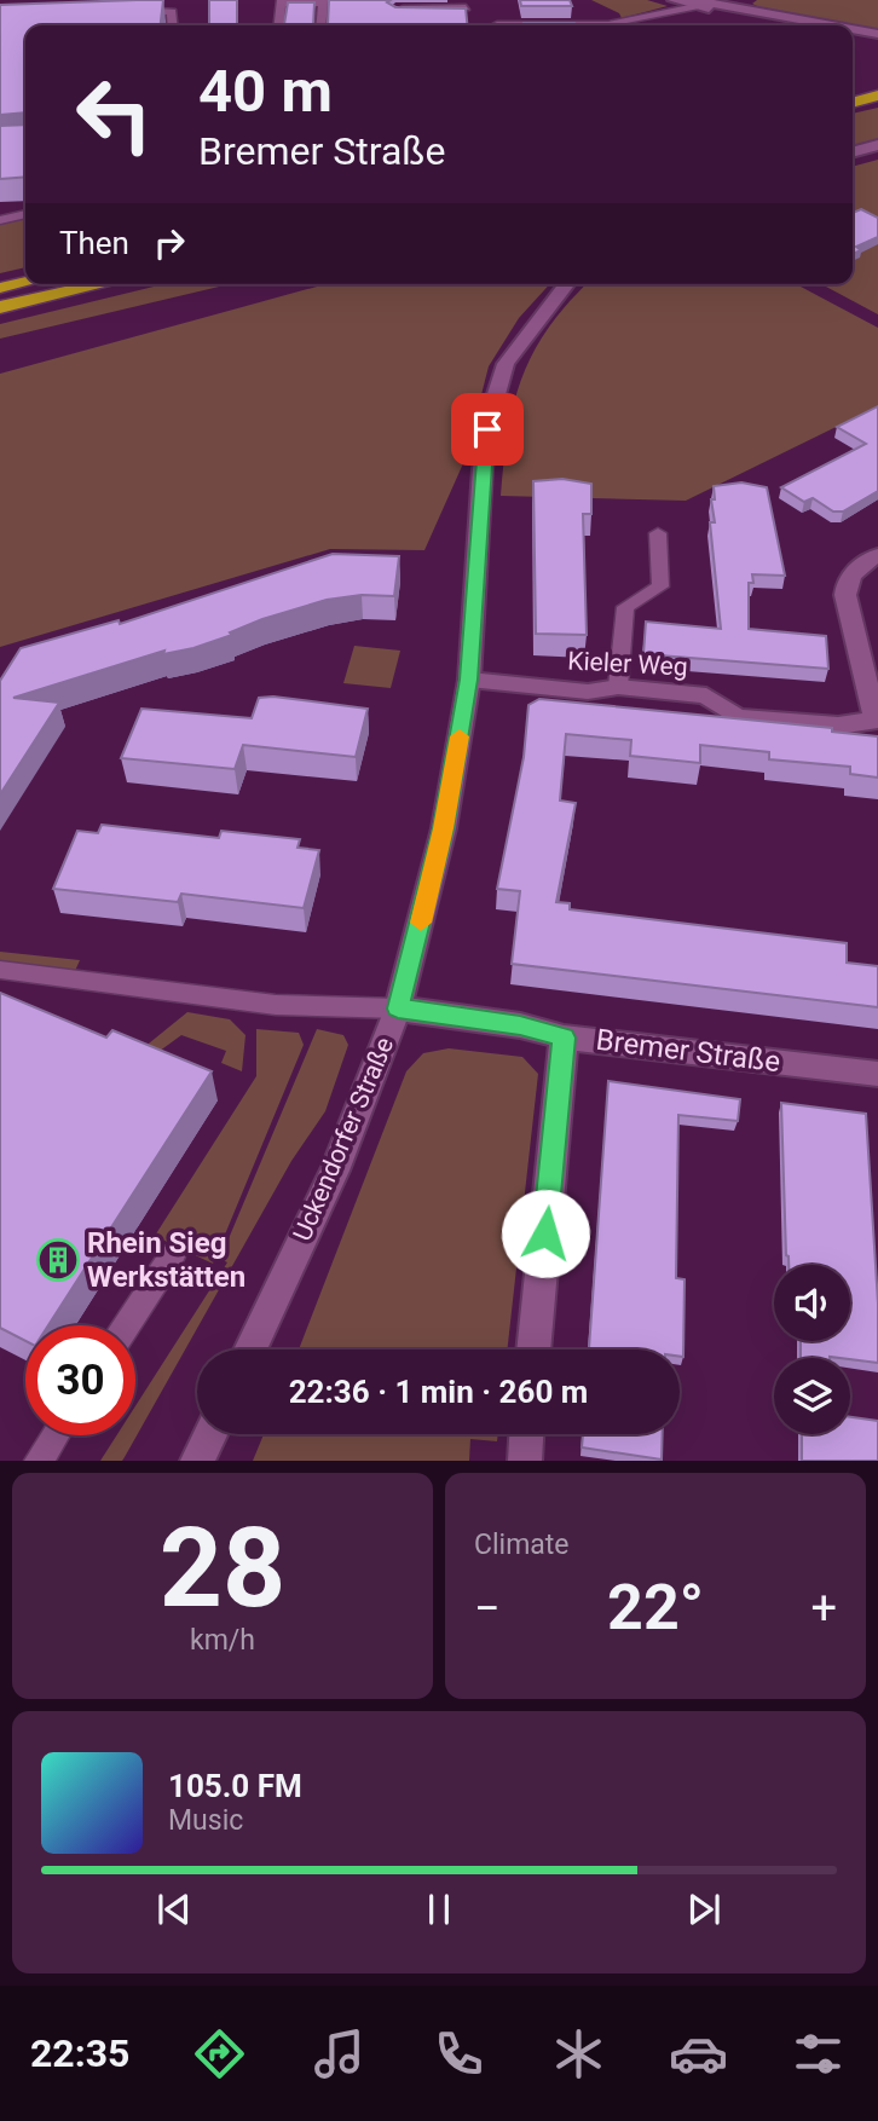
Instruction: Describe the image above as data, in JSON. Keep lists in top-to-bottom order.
{
  "streets": {
    "street": ["Kieler Weg", "Bremer Straße", "Uckendorfer Straße"]
  },
  "crossings": [
    ["Kieler Weg", "Uckendorfer Straße"],
    ["Bremer Straße", "Uckendorfer Straße"]
  ],
  "places": {
    "building": ["Rhein Sieg Werkstätten"]
  },
  "page": {
    "turn": ["40 m", "Bremer Straße"],
    "then": "Then",
    "limit": "30",
    "trip": "22:36 · 1 min · 260 m",
    "tile": [
      ["28", "km/h"],
      "Climate"
    ],
    "heat": ["−", "22°", "+"],
    "song": ["105.0 FM", "Music"],
    "tabs": "22:35"
  }
}
